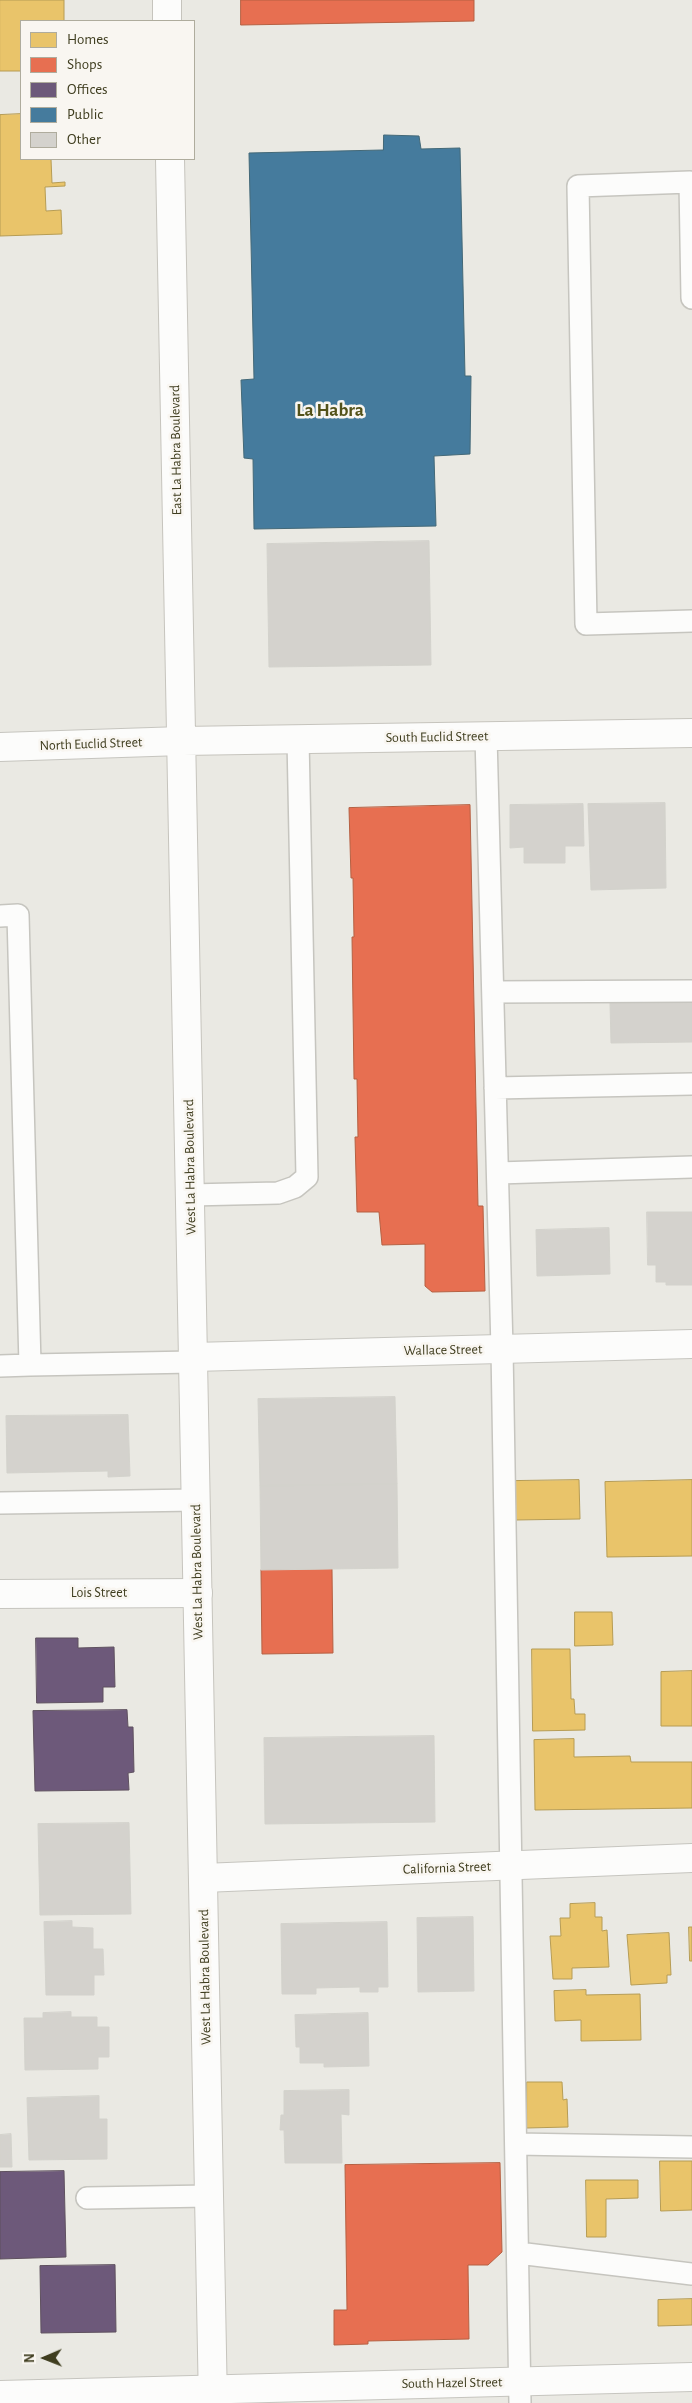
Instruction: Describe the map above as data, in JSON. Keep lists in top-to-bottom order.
{
  "streets": {
    "main road": [
      "East La Habra Boulevard",
      "South Euclid Street",
      "North Euclid Street",
      "West La Habra Boulevard",
      "Wallace Street",
      "Lois Street",
      "California Street",
      "South Hazel Street"
    ]
  },
  "crossings": [
    ["East La Habra Boulevard", "South Euclid Street"],
    ["East La Habra Boulevard", "North Euclid Street"],
    ["East La Habra Boulevard", "West La Habra Boulevard"],
    ["South Euclid Street", "North Euclid Street"],
    ["South Euclid Street", "West La Habra Boulevard"],
    ["North Euclid Street", "West La Habra Boulevard"],
    ["West La Habra Boulevard", "Wallace Street"],
    ["West La Habra Boulevard", "Lois Street"],
    ["West La Habra Boulevard", "California Street"],
    ["West La Habra Boulevard", "South Hazel Street"]
  ],
  "districts": ["La Habra"],
  "legend": [
    "Homes",
    "Shops",
    "Offices",
    "Public",
    "Other"
  ],
  "north": "left"
}
